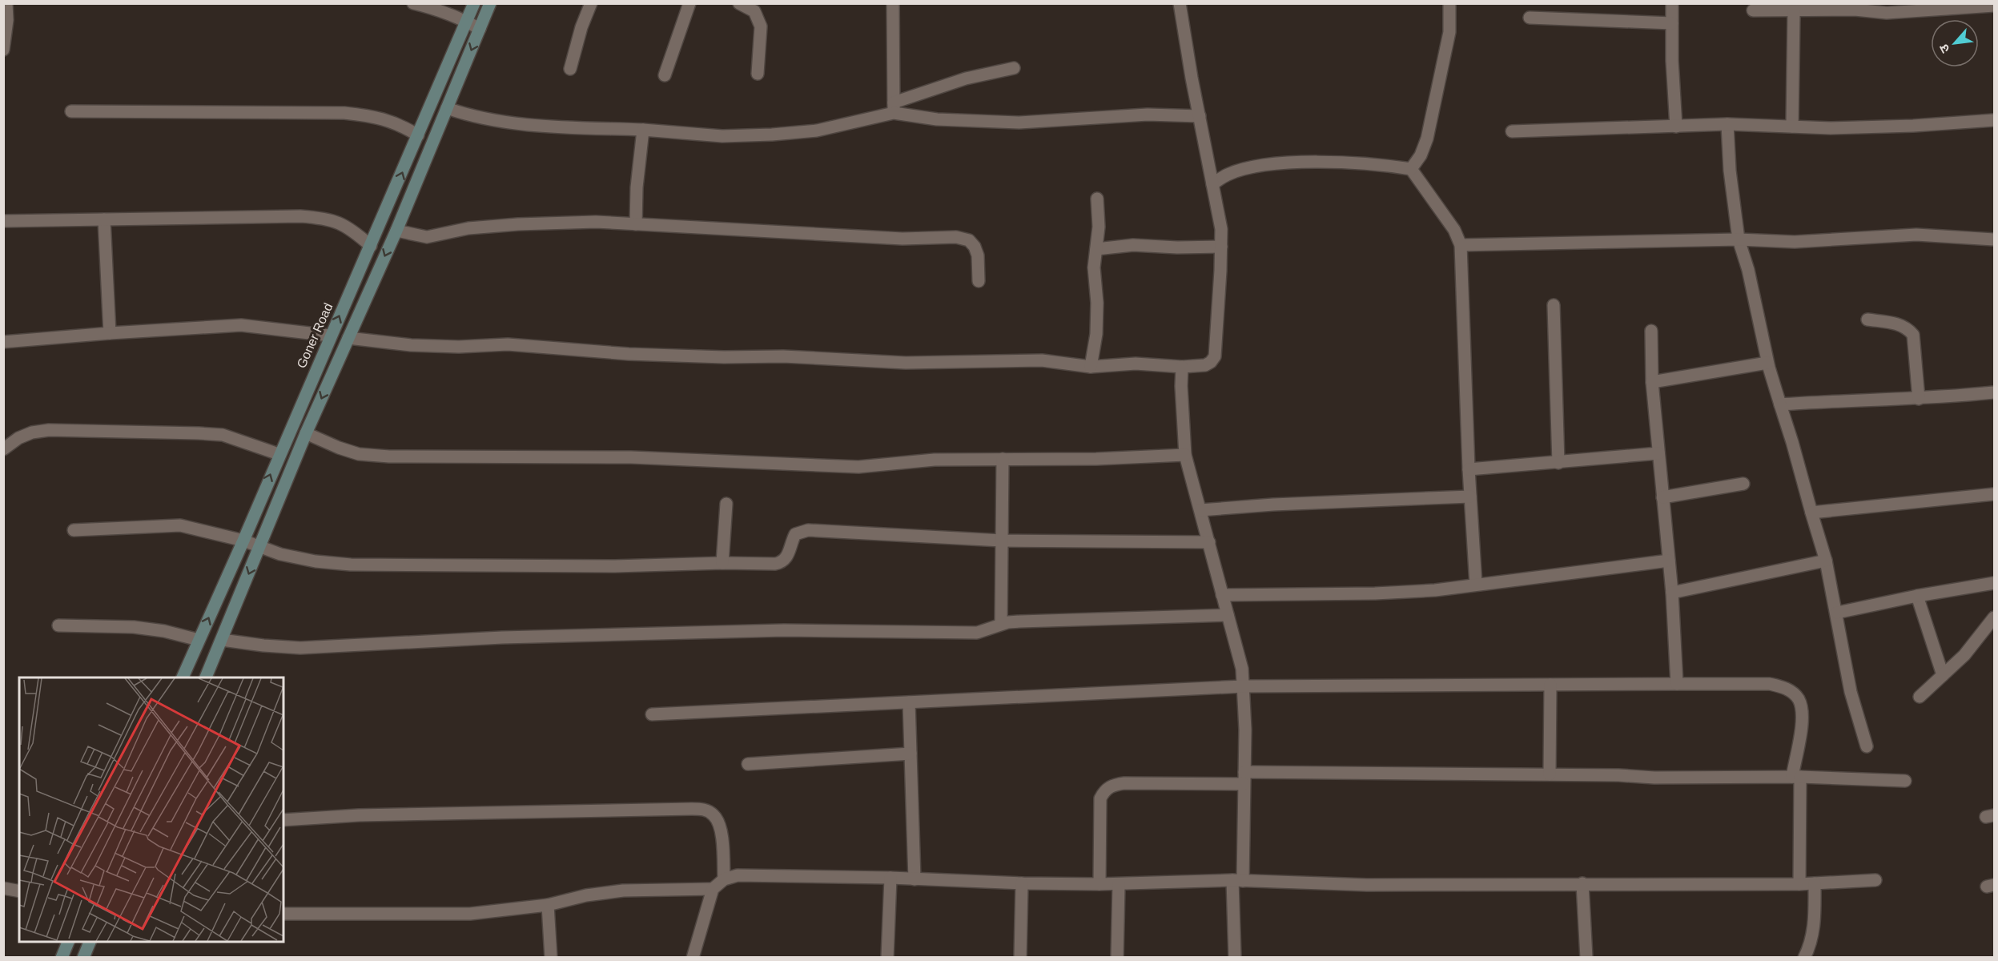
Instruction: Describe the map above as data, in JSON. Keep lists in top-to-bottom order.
{
  "streets": {
    "street": ["Goner Road"]
  },
  "north": "bottom left"
}
